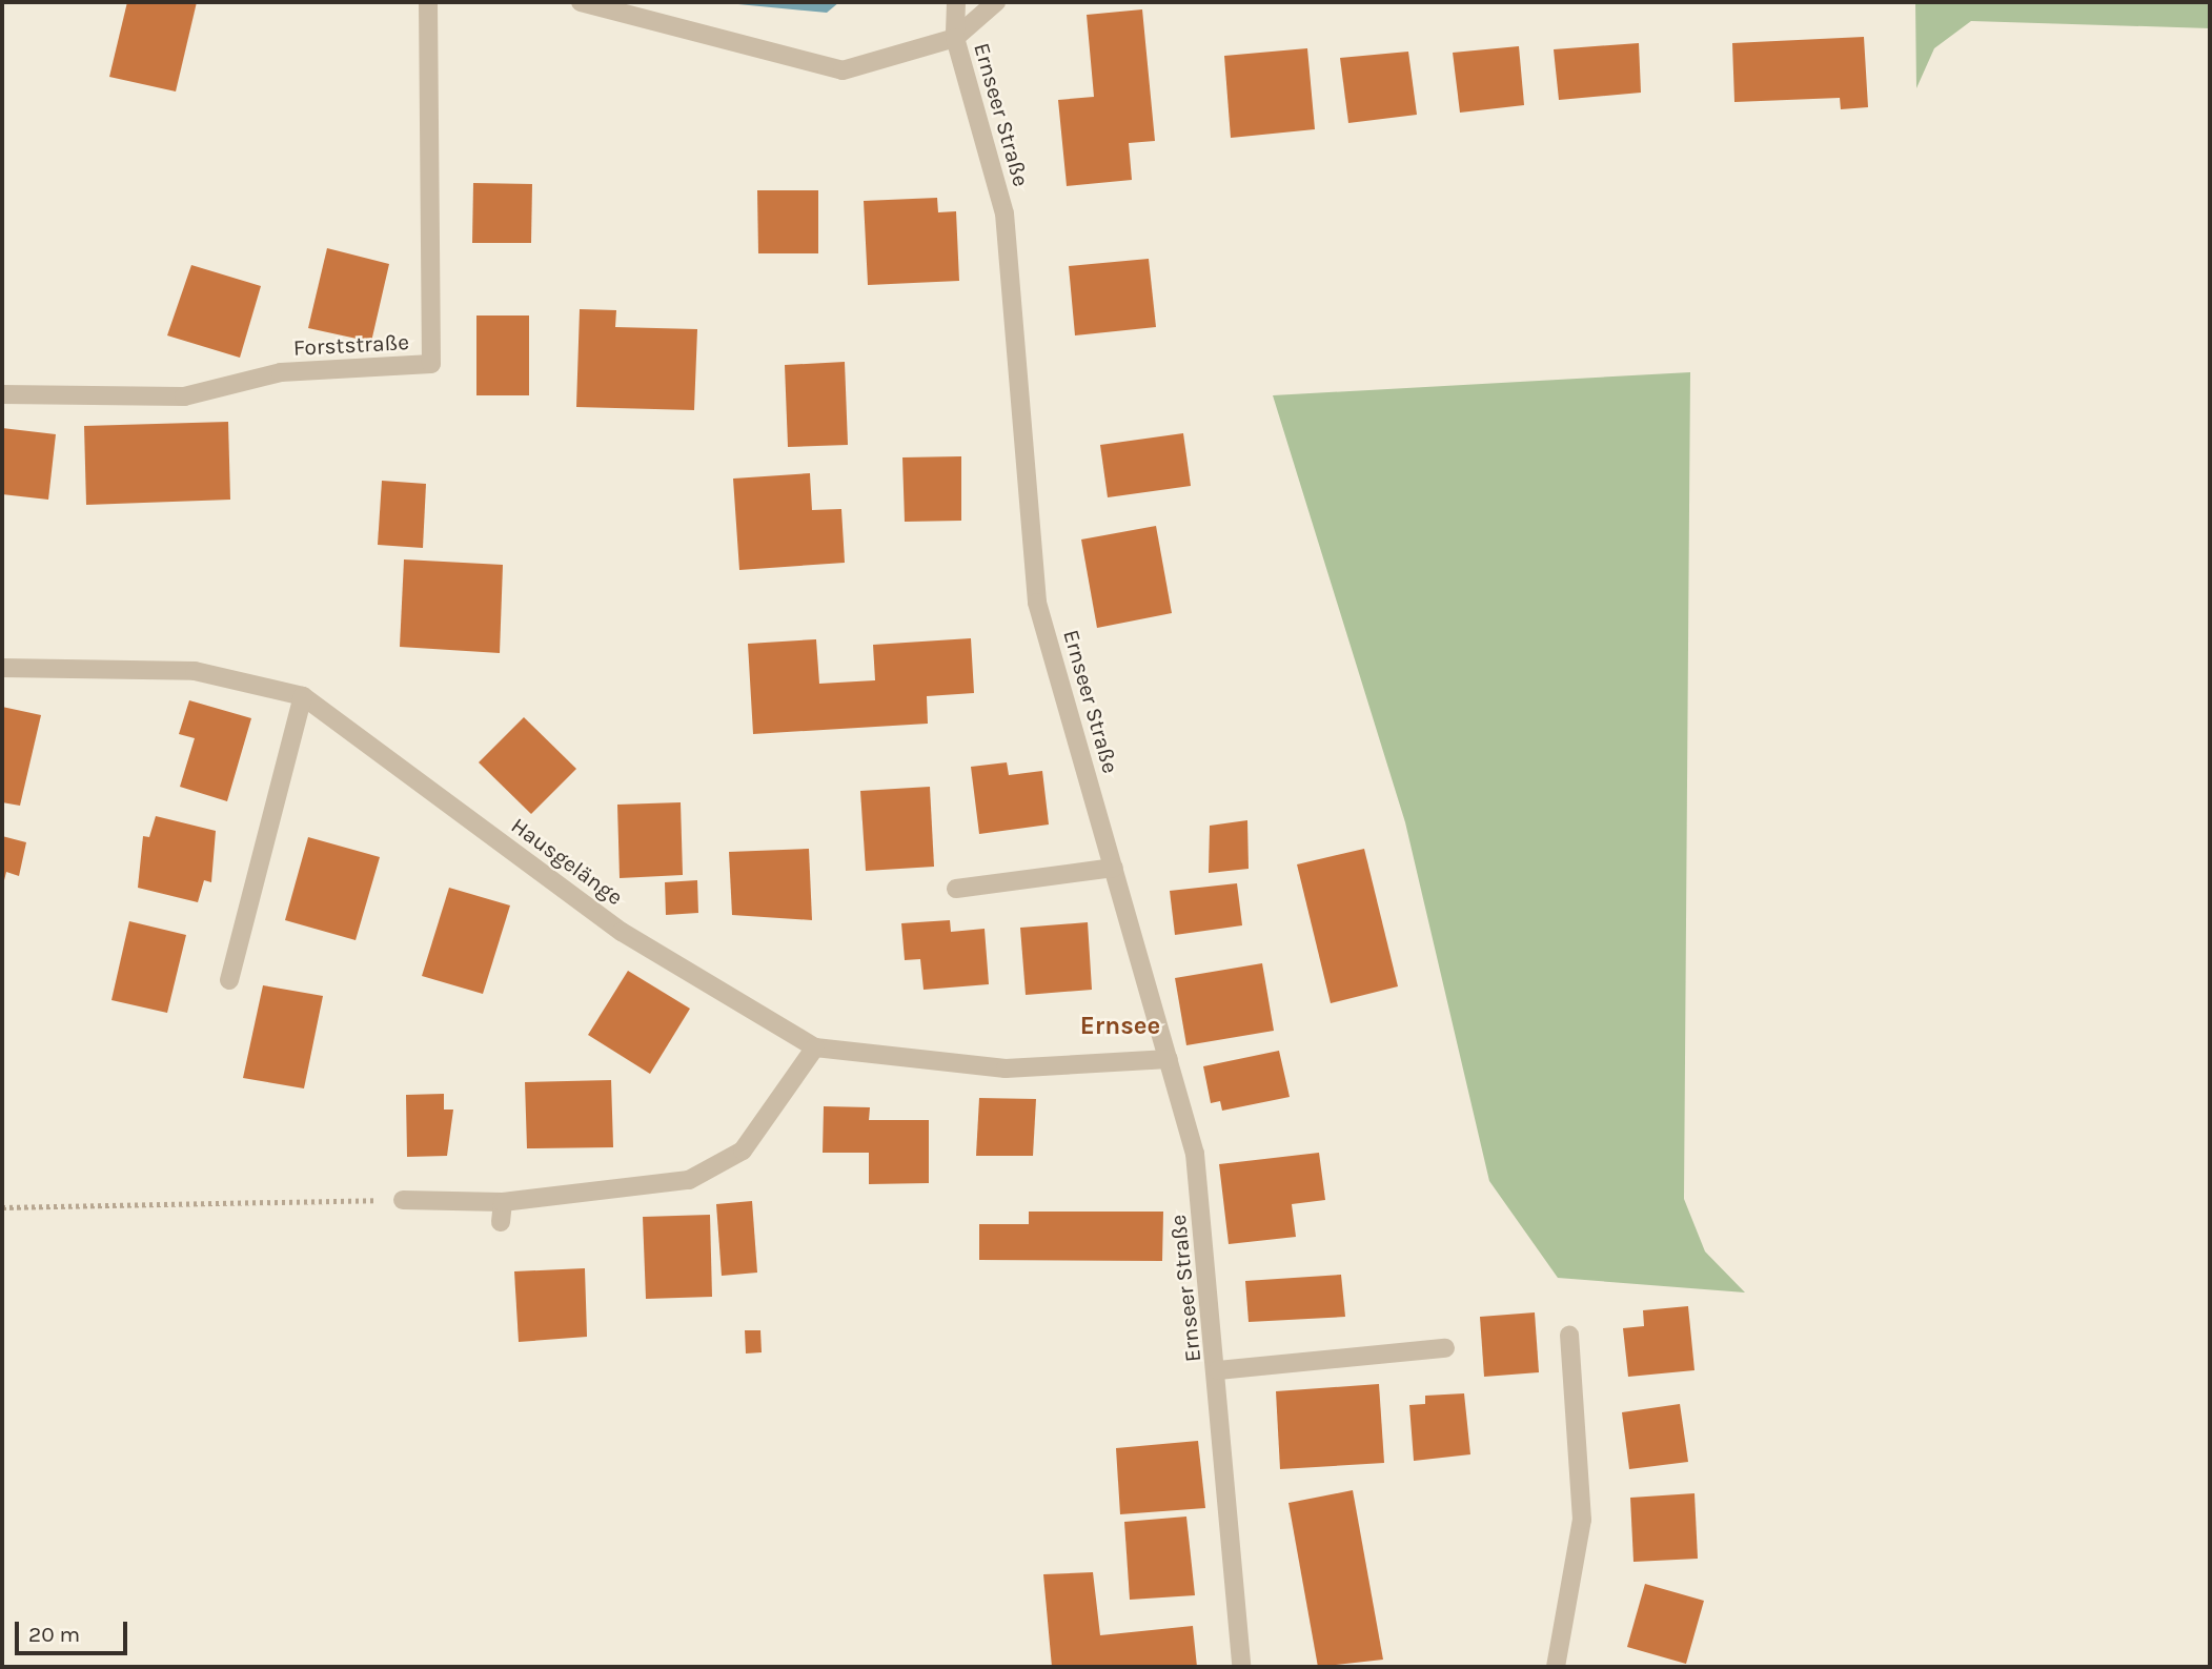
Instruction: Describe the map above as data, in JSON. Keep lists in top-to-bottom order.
{
  "streets": {
    "street": ["Ernseer Straße", "Forststraße", "Hausgelänge"]
  },
  "crossings": [
    ["Ernseer Straße", "Hausgelänge"]
  ],
  "districts": ["Ernsee"],
  "scale_bar": "20 m"
}
